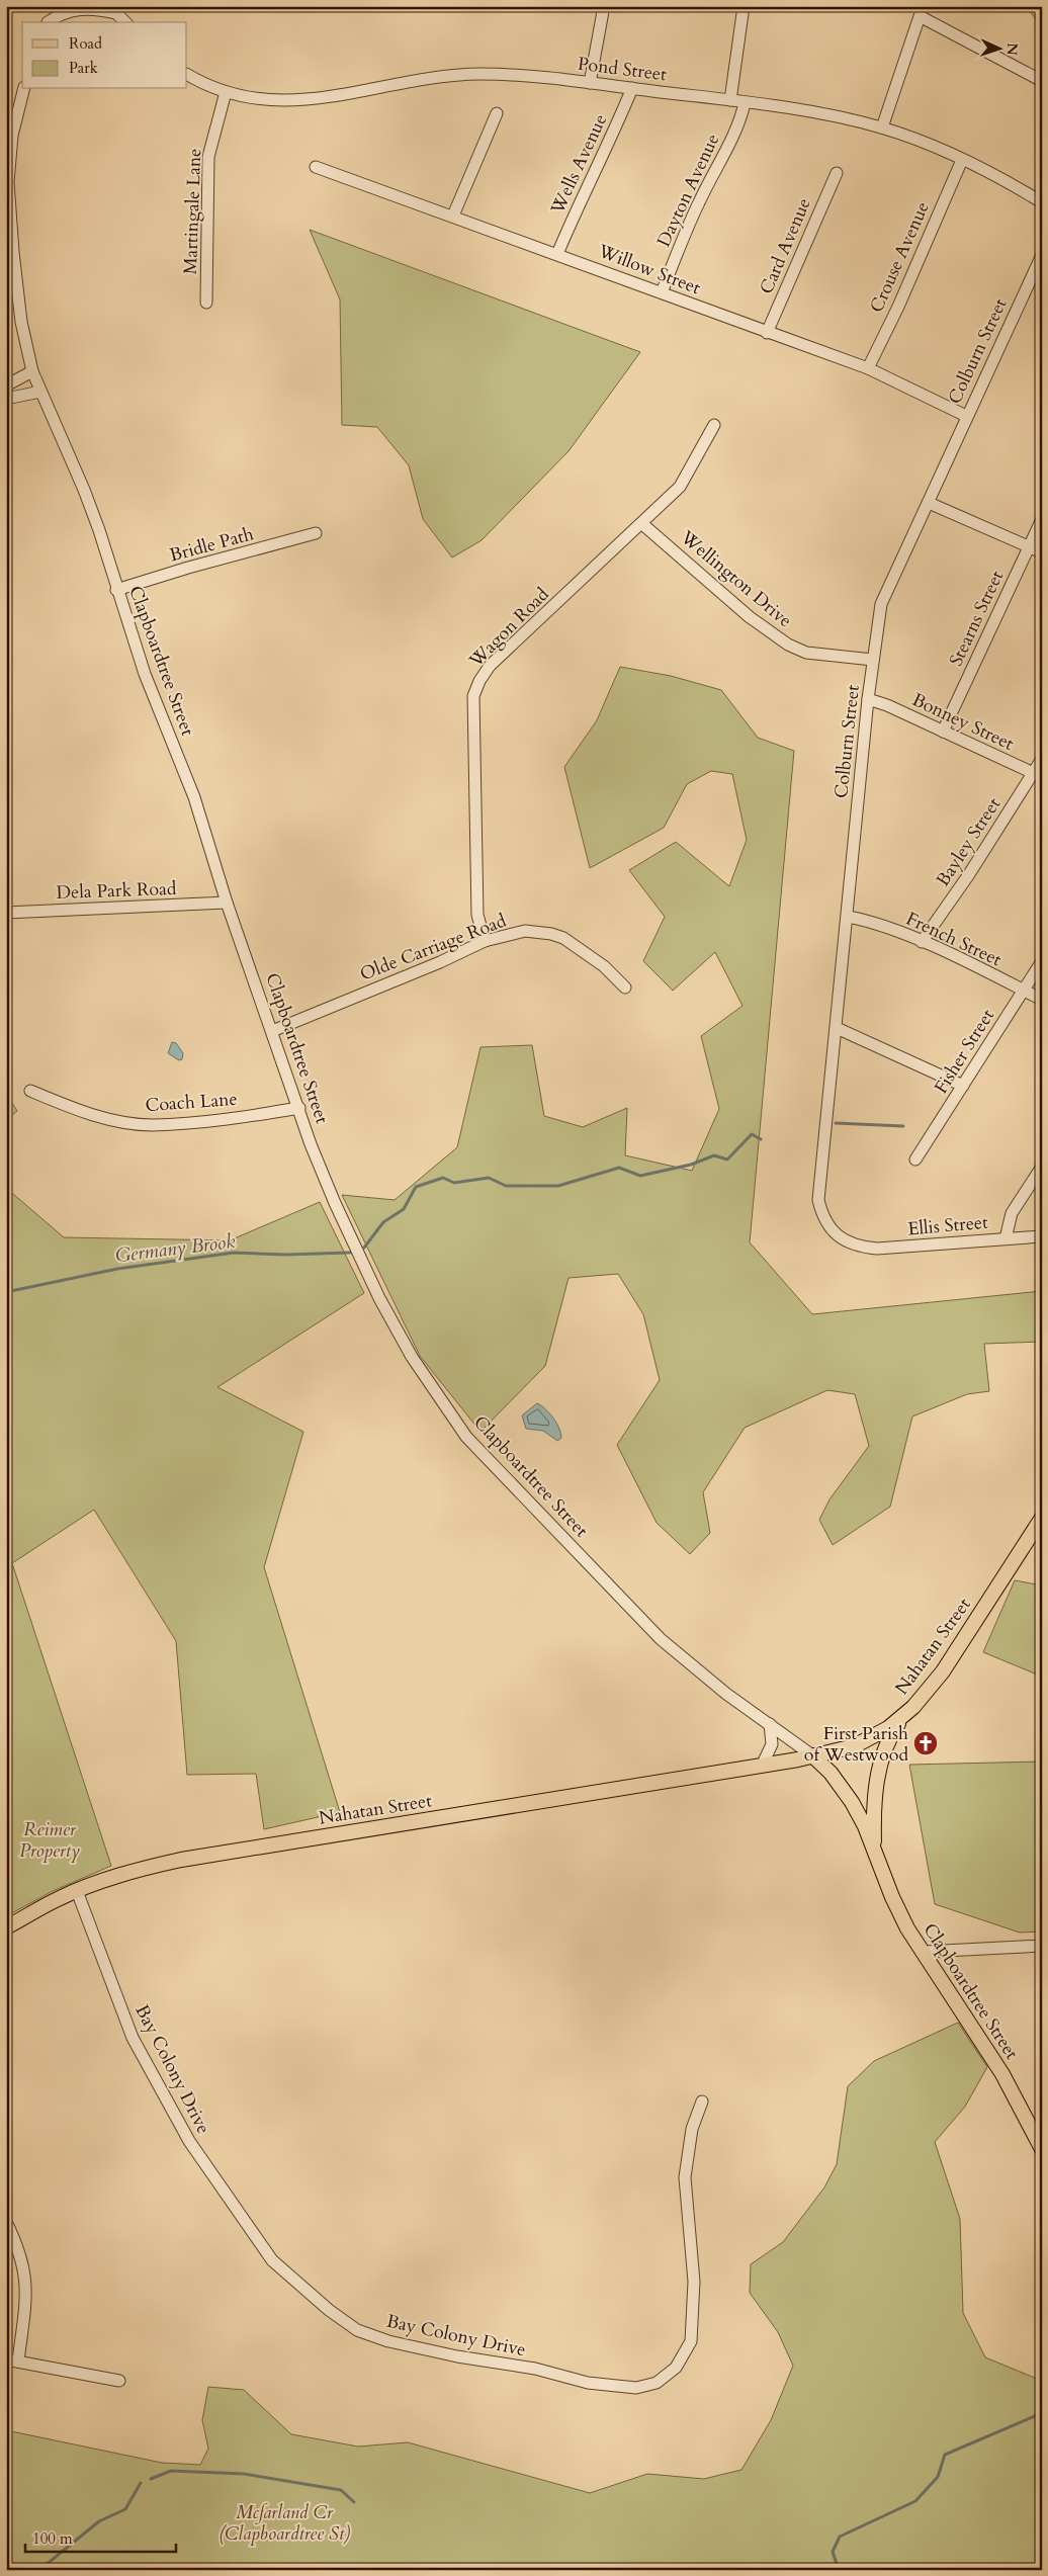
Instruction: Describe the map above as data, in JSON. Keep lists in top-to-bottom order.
{
  "streets": {
    "main road": ["Clapboardtree Street", "Nahatan Street"],
    "street": [
      "Pond Street",
      "Wells Avenue",
      "Dayton Avenue",
      "Martingale Lane",
      "Card Avenue",
      "Crouse Avenue",
      "Willow Street",
      "Colburn Street",
      "Bridle Path",
      "Wellington Drive",
      "Stearns Street",
      "Wagon Road",
      "Bonney Street",
      "Bayley Street",
      "Dela Park Road",
      "French Street",
      "Olde Carriage Road",
      "Fisher Street",
      "Coach Lane",
      "Ellis Street",
      "Bay Colony Drive"
    ]
  },
  "crossings": [
    ["Pond Street", "Wells Avenue"],
    ["Pond Street", "Dayton Avenue"],
    ["Pond Street", "Martingale Lane"],
    ["Pond Street", "Crouse Avenue"],
    ["Wells Avenue", "Willow Street"],
    ["Dayton Avenue", "Willow Street"],
    ["Card Avenue", "Willow Street"],
    ["Crouse Avenue", "Willow Street"],
    ["Willow Street", "Colburn Street"],
    ["Colburn Street", "Wellington Drive"],
    ["Colburn Street", "Bonney Street"],
    ["Colburn Street", "French Street"],
    ["Colburn Street", "Ellis Street"],
    ["Bridle Path", "Clapboardtree Street"],
    ["Wellington Drive", "Wagon Road"],
    ["Stearns Street", "Bonney Street"],
    ["Wagon Road", "Olde Carriage Road"],
    ["Clapboardtree Street", "Dela Park Road"],
    ["Clapboardtree Street", "Olde Carriage Road"],
    ["Clapboardtree Street", "Coach Lane"],
    ["Clapboardtree Street", "Nahatan Street"],
    ["Bonney Street", "Bayley Street"],
    ["Bayley Street", "French Street"],
    ["French Street", "Fisher Street"],
    ["Nahatan Street", "Bay Colony Drive"]
  ],
  "water": ["Germany Brook"],
  "parks": ["Reimer Property", "Mcfarland Cr (Clapboardtree St)"],
  "places": {
    "church": ["First Parish of Westwood"]
  },
  "legend": ["Road", "Park"],
  "scale_bar": "100 m",
  "north": "right"
}
